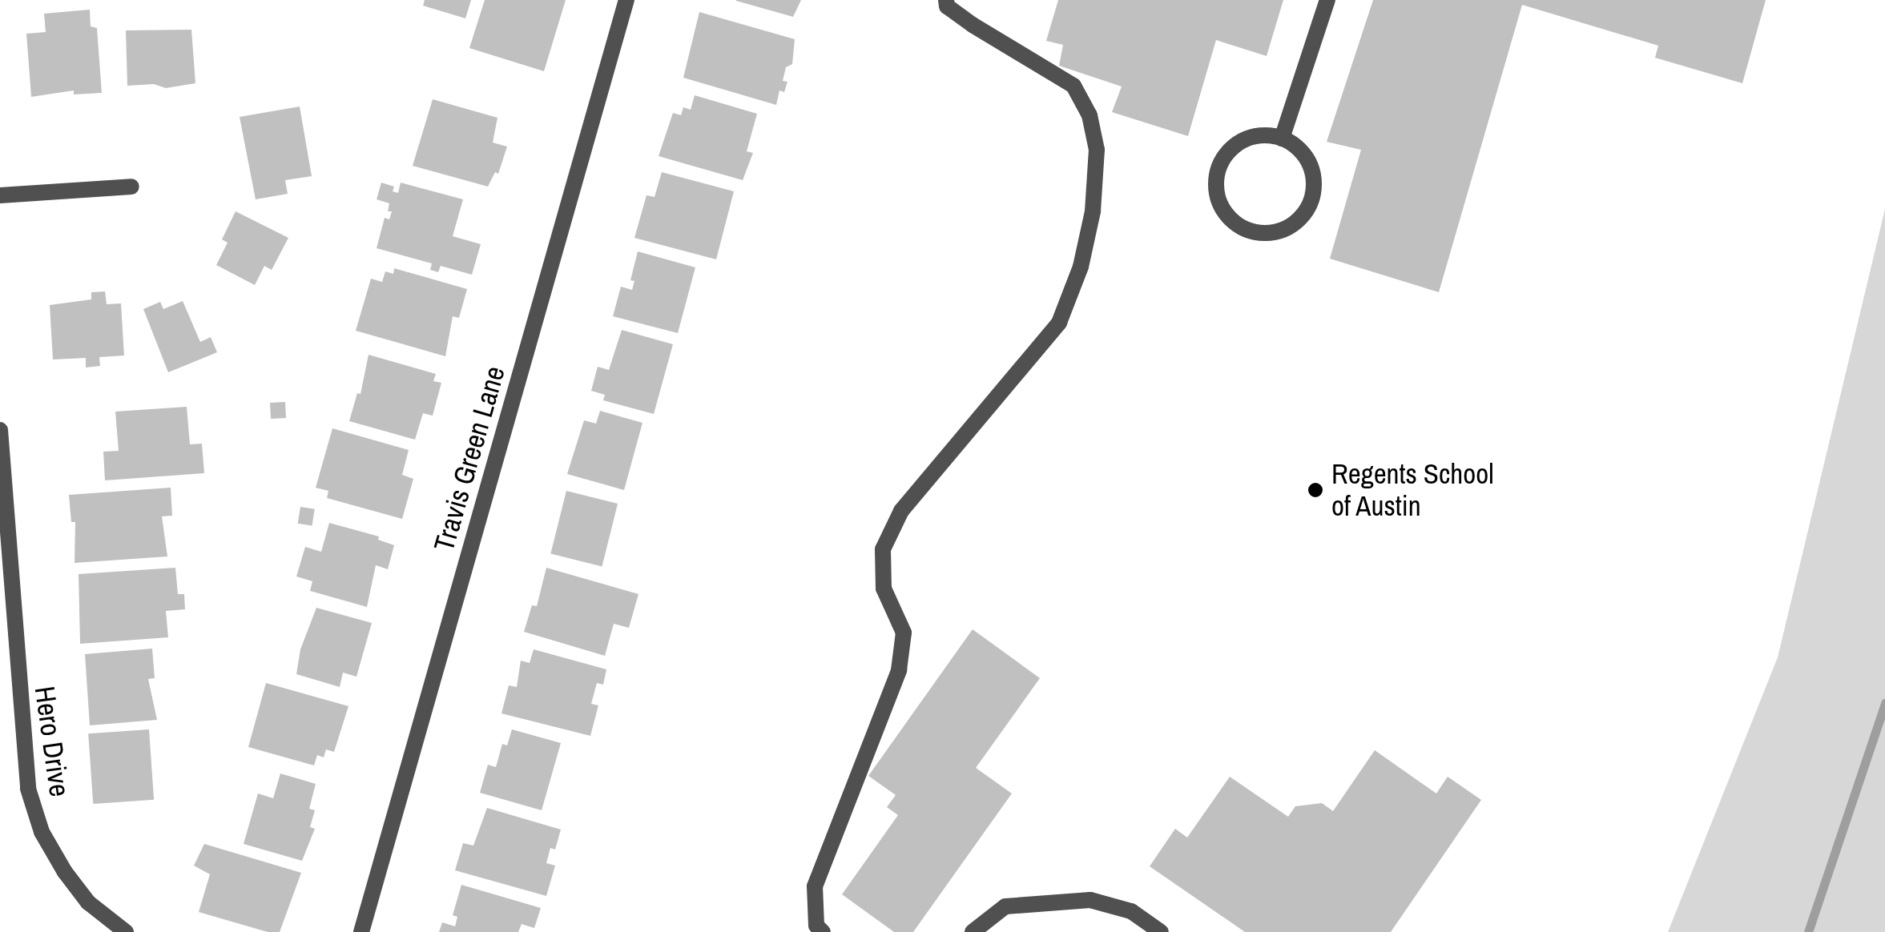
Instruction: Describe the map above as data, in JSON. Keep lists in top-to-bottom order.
{
  "streets": {
    "street": ["Travis Green Lane", "Hero Drive"]
  },
  "places": ["Regents School of Austin"]
}
